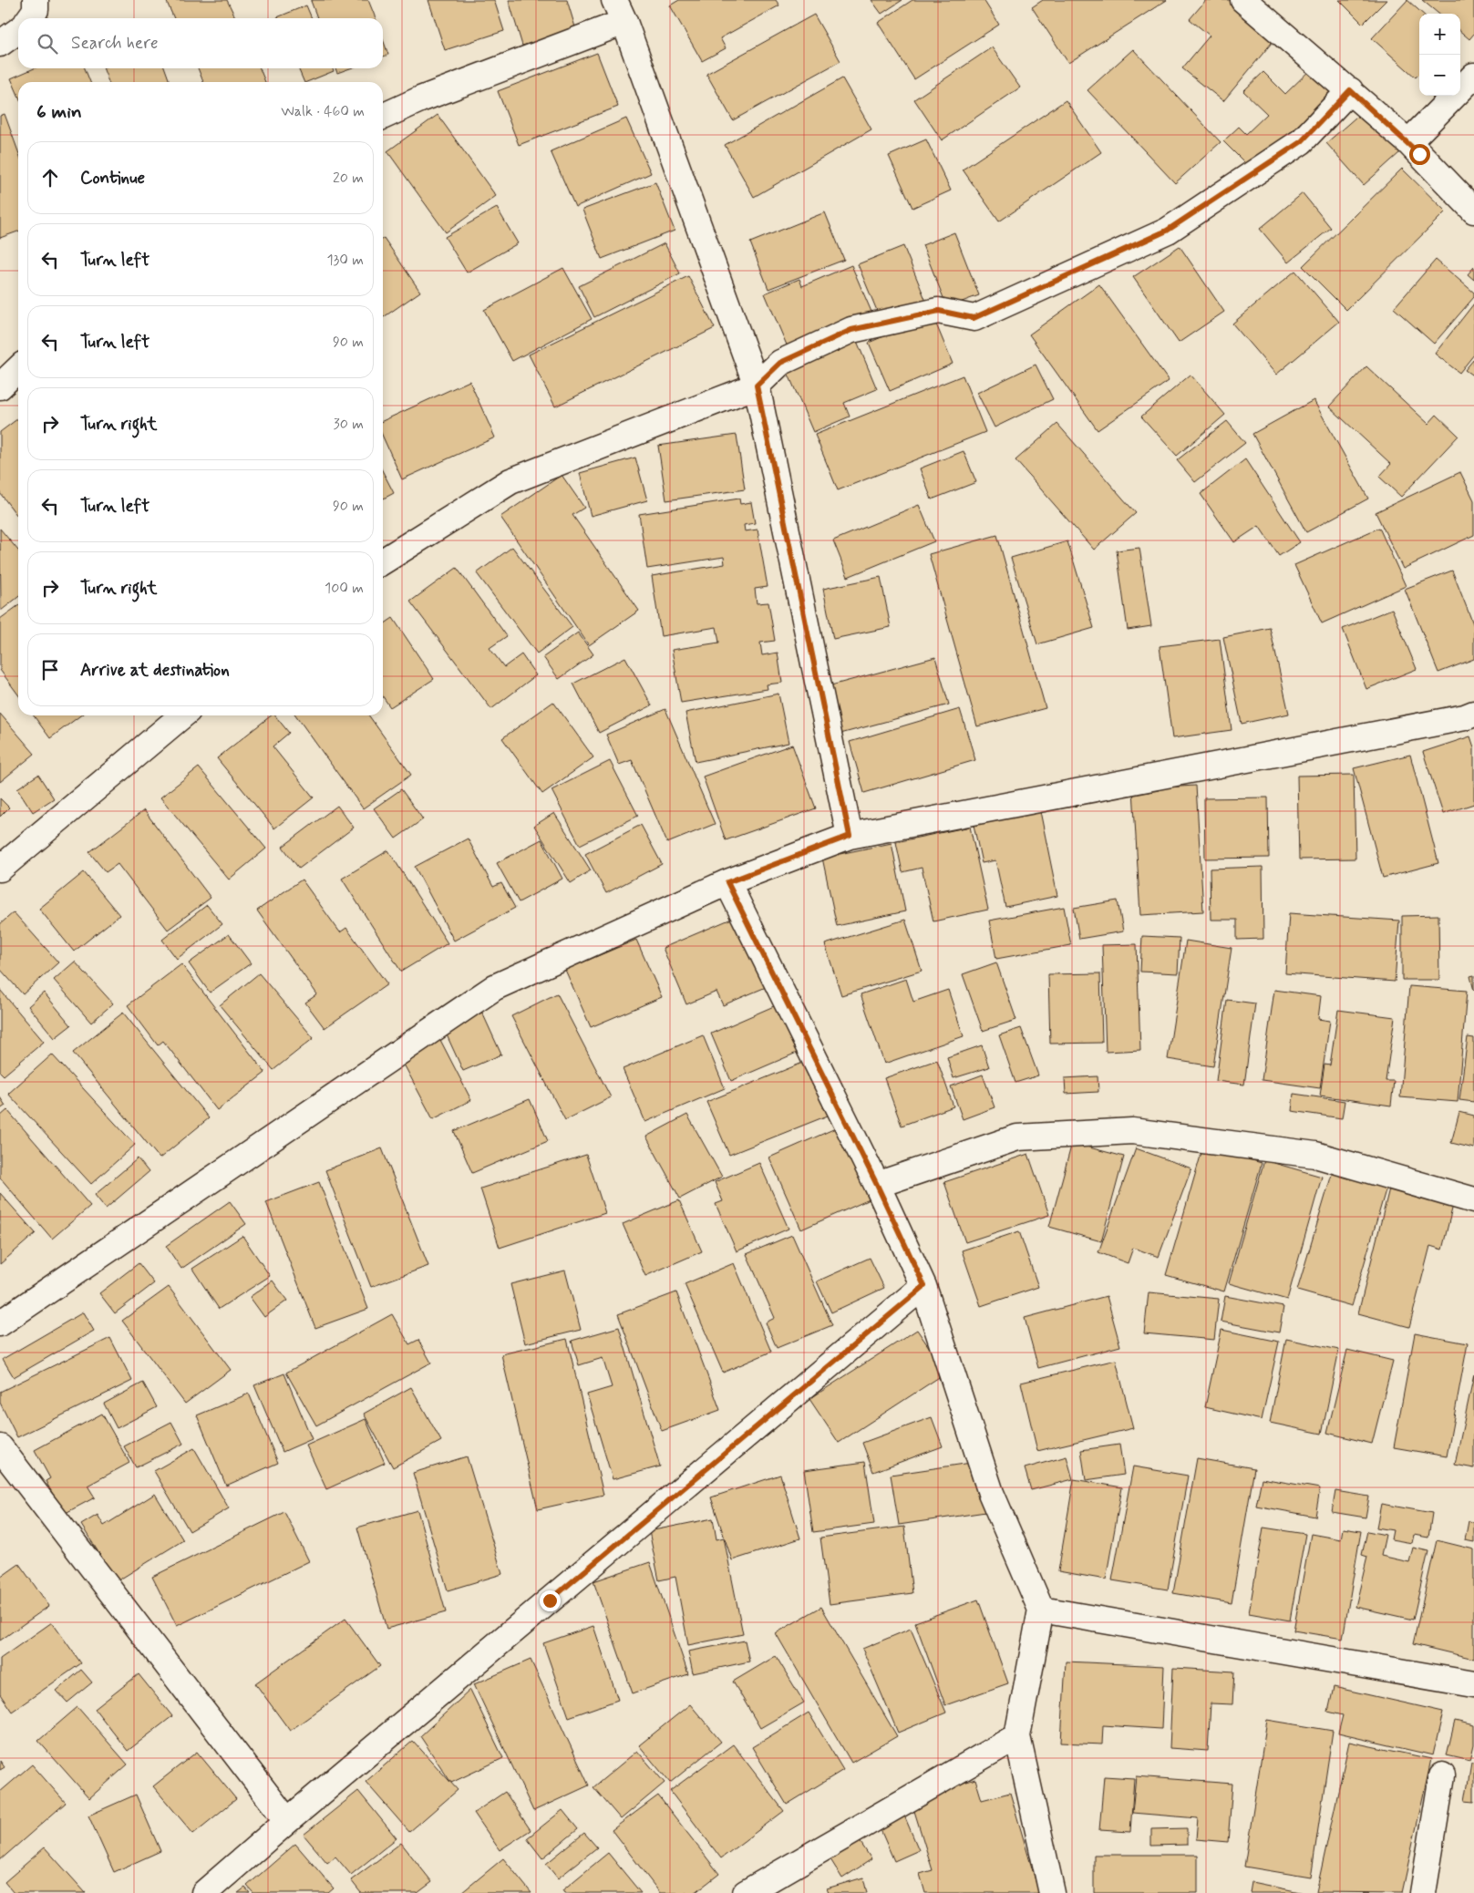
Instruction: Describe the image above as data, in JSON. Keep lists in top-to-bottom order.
{
  "page": {
    "map_buttons": ["+", "−"],
    "search": "Search here",
    "heading": ["6 min", "Walk · 460 m"],
    "list": [
      ["Continue", "20 m"],
      ["Turn left", "130 m"],
      ["Turn left", "90 m"],
      ["Turn right", "30 m"],
      ["Turn left", "90 m"],
      ["Turn right", "100 m"],
      "Arrive at destination"
    ]
  }
}
